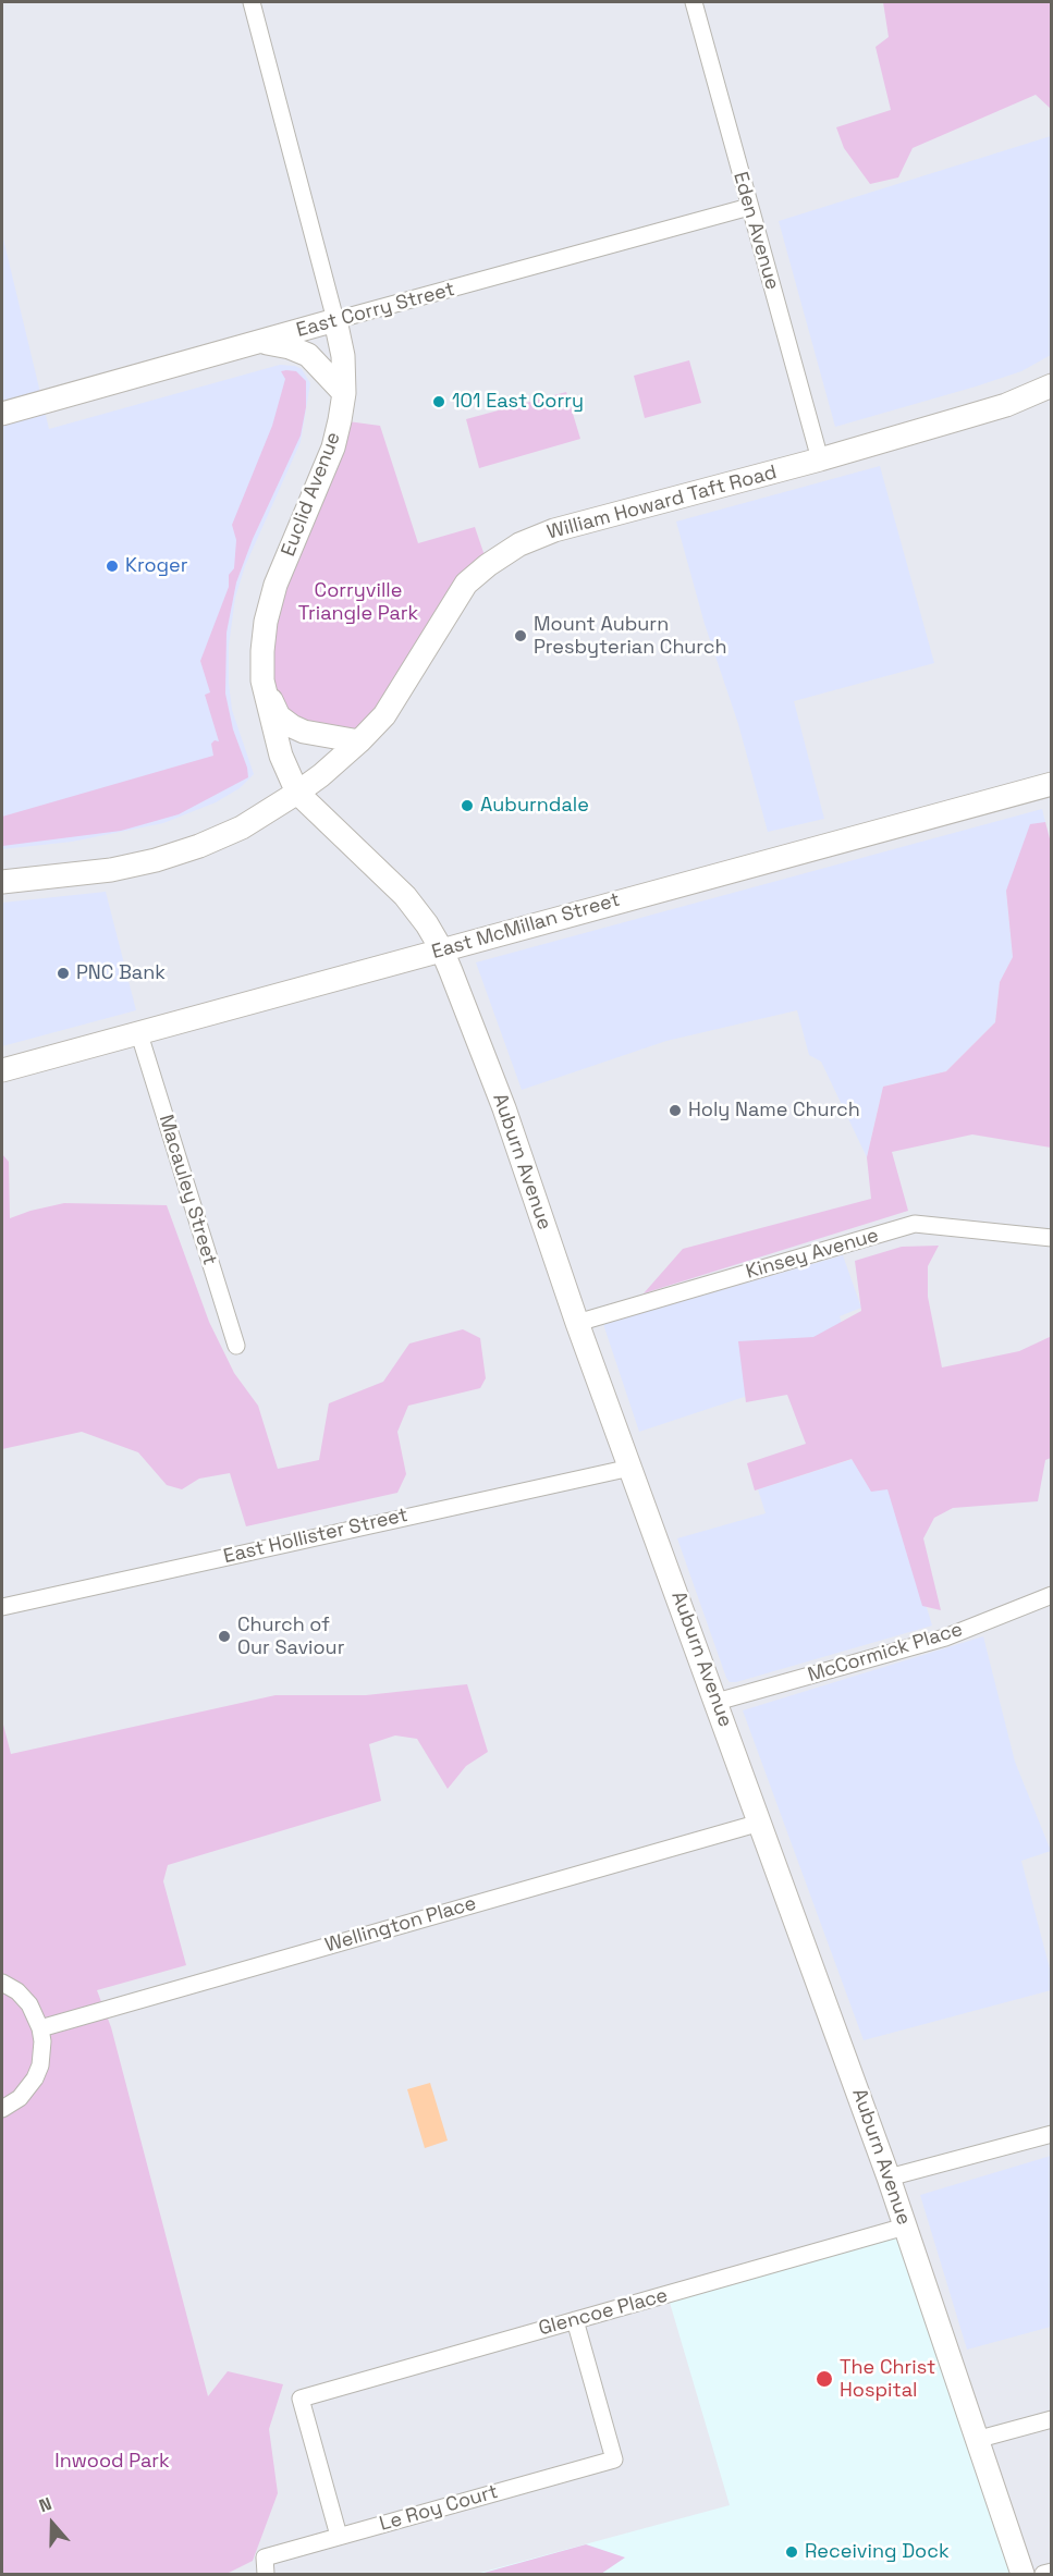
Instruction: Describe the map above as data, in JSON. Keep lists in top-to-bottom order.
{
  "streets": {
    "main road": [
      "East Corry Street",
      "Euclid Avenue",
      "William Howard Taft Road",
      "East McMillan Street",
      "Auburn Avenue"
    ],
    "street": [
      "Eden Avenue",
      "Macauley Street",
      "Kinsey Avenue",
      "East Hollister Street",
      "McCormick Place",
      "Wellington Place",
      "Glencoe Place",
      "Le Roy Court"
    ]
  },
  "crossings": [
    ["Eden Avenue", "East Corry Street"],
    ["Eden Avenue", "William Howard Taft Road"],
    ["East Corry Street", "Euclid Avenue"],
    ["Euclid Avenue", "William Howard Taft Road"],
    ["Euclid Avenue", "Auburn Avenue"],
    ["William Howard Taft Road", "Auburn Avenue"],
    ["East McMillan Street", "Auburn Avenue"],
    ["East McMillan Street", "Macauley Street"],
    ["Auburn Avenue", "Kinsey Avenue"],
    ["Auburn Avenue", "East Hollister Street"],
    ["Auburn Avenue", "McCormick Place"],
    ["Auburn Avenue", "Wellington Place"],
    ["Auburn Avenue", "Glencoe Place"],
    ["Glencoe Place", "Le Roy Court"]
  ],
  "parks": ["Corryville Triangle Park", "Inwood Park"],
  "places": [
    "101 East Corry",
    "Kroger",
    "Mount Auburn Presbyterian Church",
    "Auburndale",
    "PNC Bank",
    "Holy Name Church",
    "Church of Our Saviour",
    "The Christ Hospital",
    "Receiving Dock"
  ],
  "north": "top"
}
